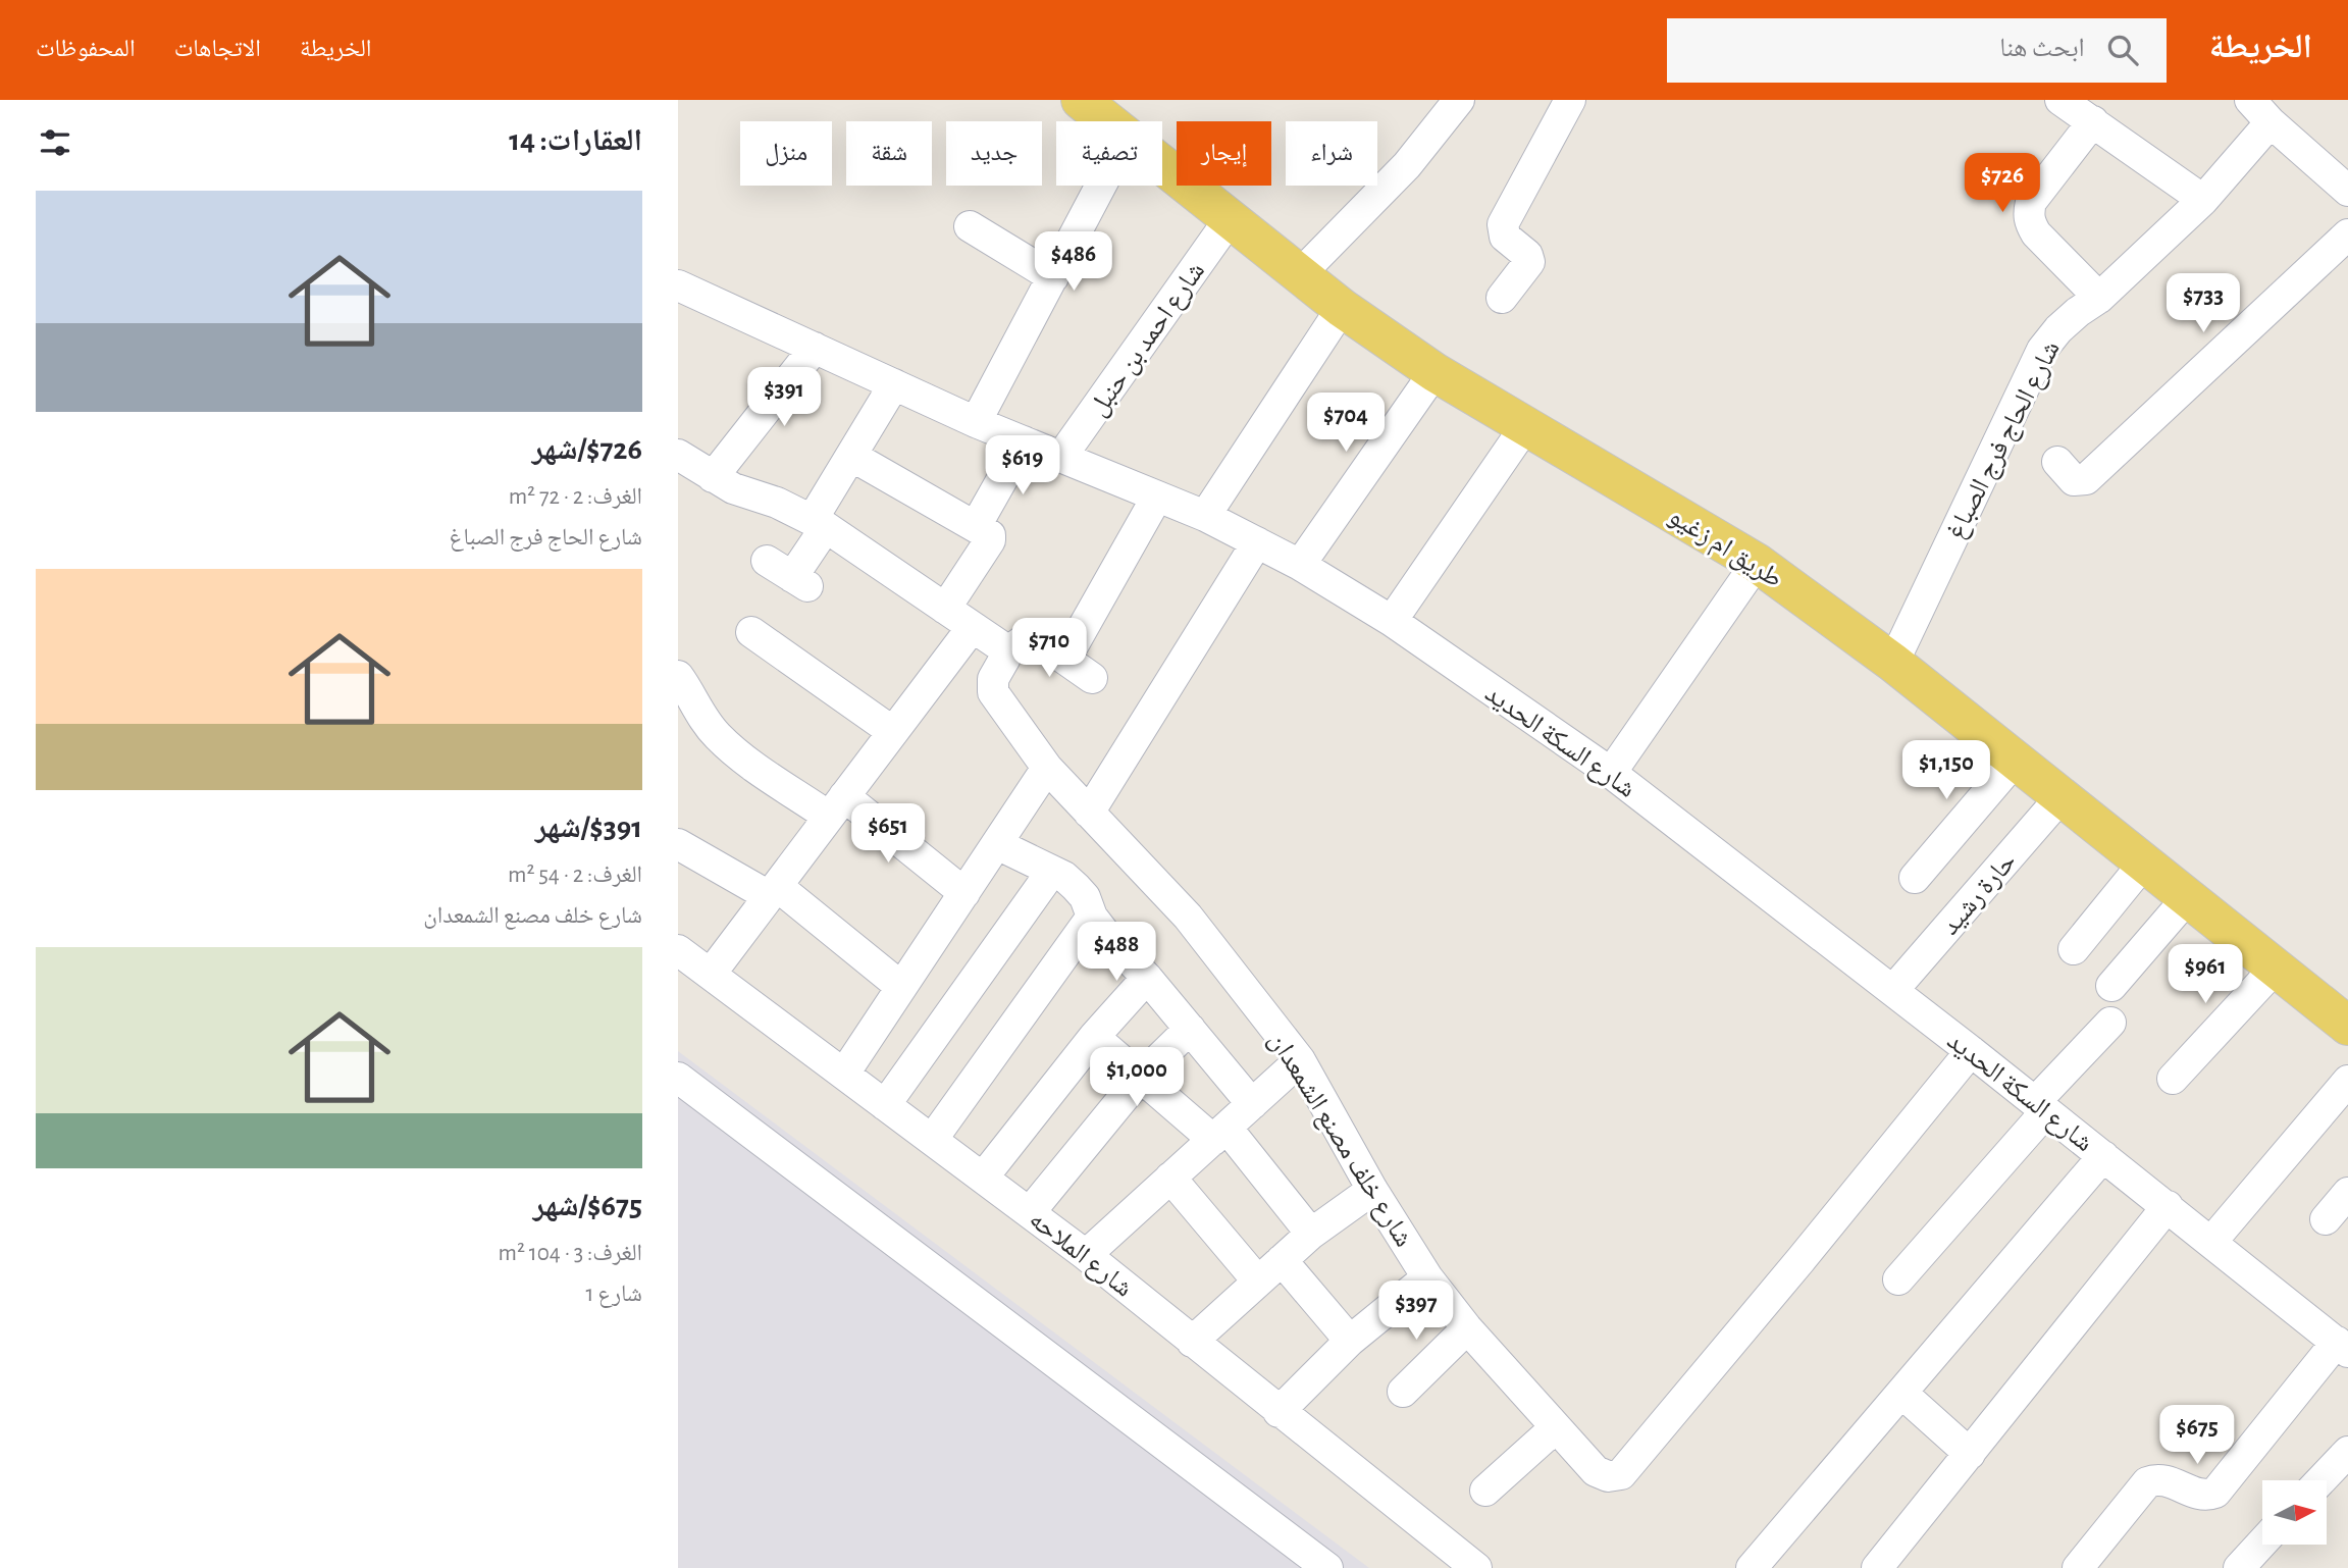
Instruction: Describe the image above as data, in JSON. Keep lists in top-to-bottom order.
{
  "streets": {
    "main road": ["طريق ام زغيو"],
    "street": [
      "شارع احمد بن حنبل",
      "شارع الحاج فرج الصباغ",
      "شارع السكة الحديد",
      "حارة رشيد",
      "شارع خلف مصنع الشمعدان",
      "شارع الملاحه"
    ]
  },
  "crossings": [
    ["شارع احمد بن حنبل", "طريق ام زغيو"],
    ["شارع احمد بن حنبل", "شارع السكة الحديد"],
    ["شارع الحاج فرج الصباغ", "طريق ام زغيو"],
    ["طريق ام زغيو", "حارة رشيد"],
    ["شارع السكة الحديد", "حارة رشيد"],
    ["شارع السكة الحديد", "شارع خلف مصنع الشمعدان"]
  ],
  "north": "right",
  "page": {
    "header": "الخريطة",
    "search": "ابحث هنا",
    "nav": ["الخريطة", "الاتجاهات", "المحفوظات"],
    "heading": "العقارات: 14",
    "chip": [
      "شراء",
      "إيجار",
      "تصفية",
      "جديد",
      "شقة",
      "منزل"
    ],
    "price": [
      "$726",
      "$486",
      "$733",
      "$391",
      "$704",
      "$619",
      "$710",
      "$1,150",
      "$651",
      "$488",
      "$961",
      "$1,000",
      "$397",
      "$675"
    ],
    "list": [
      {
        "name": "$726/شهر",
        "note": "الغرف: 2 · 72 m² · شارع الحاج فرج الصباغ"
      },
      {
        "name": "$391/شهر",
        "note": "الغرف: 2 · 54 m² · شارع خلف مصنع الشمعدان"
      },
      {
        "name": "$675/شهر",
        "note": "الغرف: 3 · 104 m² · شارع 1"
      }
    ]
  }
}
